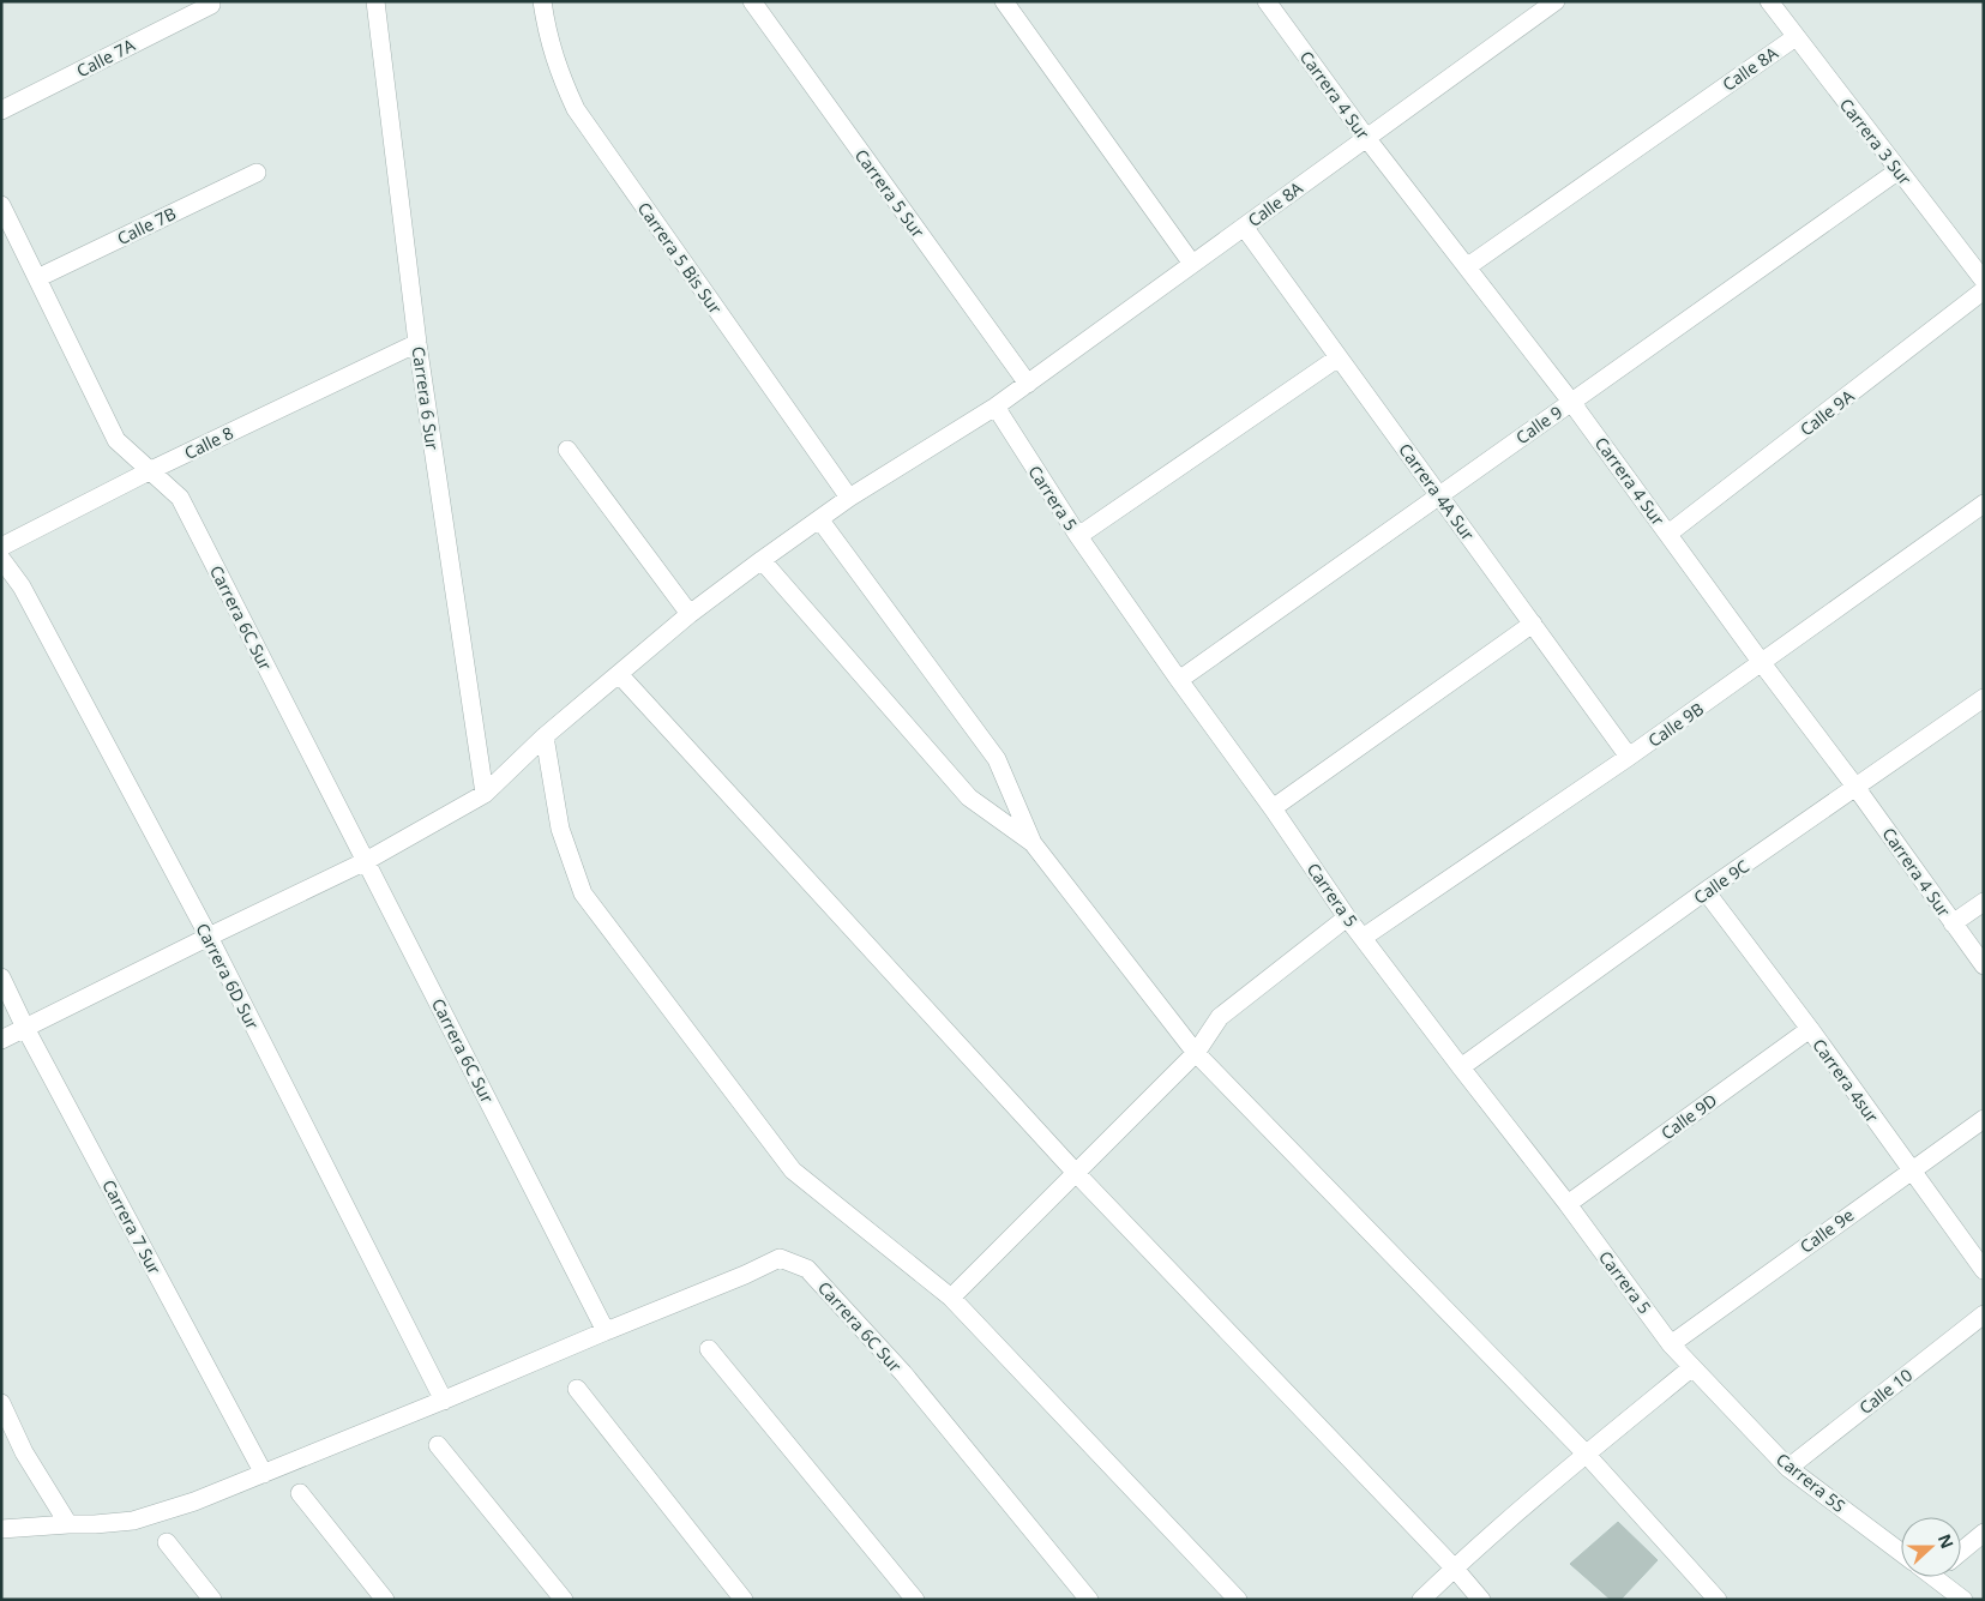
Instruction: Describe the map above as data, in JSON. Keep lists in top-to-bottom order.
{
  "streets": {
    "street": [
      "Calle 7A",
      "Calle 8A",
      "Carrera 4 Sur",
      "Carrera 3 Sur",
      "Carrera 5 Sur",
      "Calle 7B",
      "Carrera 5 Bis Sur",
      "Carrera 6 Sur",
      "Calle 9A",
      "Calle 9",
      "Calle 8",
      "Carrera 4A Sur",
      "Carrera 5",
      "Carrera 6C Sur",
      "Calle 9B",
      "Calle 9C",
      "Carrera 6D Sur",
      "Carrera 4sur",
      "Calle 9D",
      "Carrera 7 Sur",
      "Calle 9e",
      "Calle 10",
      "Carrera 5S"
    ]
  },
  "crossings": [
    ["Calle 8A", "Carrera 4 Sur"],
    ["Calle 8A", "Carrera 3 Sur"],
    ["Calle 8A", "Carrera 5 Sur"],
    ["Calle 8A", "Carrera 5 Bis Sur"],
    ["Calle 8A", "Carrera 6 Sur"],
    ["Calle 8A", "Carrera 4A Sur"],
    ["Calle 8A", "Carrera 5"],
    ["Calle 8A", "Carrera 6C Sur"],
    ["Calle 8A", "Carrera 6D Sur"],
    ["Calle 8A", "Carrera 7 Sur"],
    ["Carrera 4 Sur", "Calle 9A"],
    ["Carrera 4 Sur", "Calle 9"],
    ["Carrera 4 Sur", "Calle 9B"],
    ["Carrera 4 Sur", "Calle 9C"],
    ["Carrera 3 Sur", "Calle 9"],
    ["Calle 7B", "Carrera 6C Sur"],
    ["Carrera 6 Sur", "Calle 8"],
    ["Calle 9", "Carrera 4A Sur"],
    ["Calle 9", "Carrera 5"],
    ["Calle 8", "Carrera 6C Sur"],
    ["Carrera 4A Sur", "Calle 9B"],
    ["Carrera 5", "Calle 9B"],
    ["Carrera 5", "Calle 9C"],
    ["Carrera 5", "Calle 9D"],
    ["Carrera 5", "Calle 9e"],
    ["Carrera 5", "Carrera 5S"],
    ["Calle 9C", "Carrera 4sur"],
    ["Carrera 4sur", "Calle 9D"],
    ["Carrera 4sur", "Calle 9e"],
    ["Calle 10", "Carrera 5S"]
  ],
  "north": "right"
}
